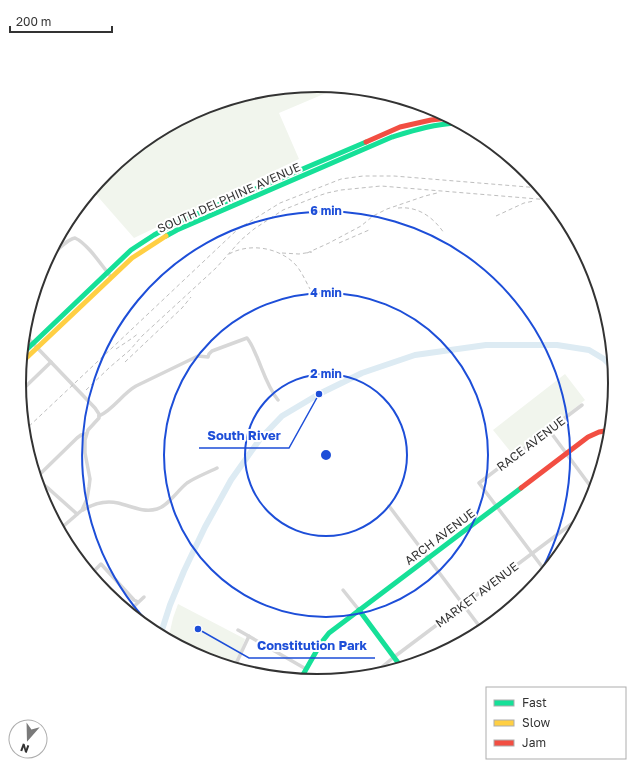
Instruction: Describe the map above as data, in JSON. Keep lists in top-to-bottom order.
{
  "streets": {
    "main road": ["SOUTH DELPHINE AVENUE", "ARCH AVENUE"],
    "street": ["RACE AVENUE", "MARKET AVENUE"]
  },
  "crossings": [
    ["RACE AVENUE", "ARCH AVENUE"]
  ],
  "places": ["South River", "Constitution Park"],
  "legend": ["Fast", "Slow", "Jam"],
  "scale_bar": "200 m",
  "north": "bottom",
  "rings": ["6 min", "4 min", "2 min"]
}
